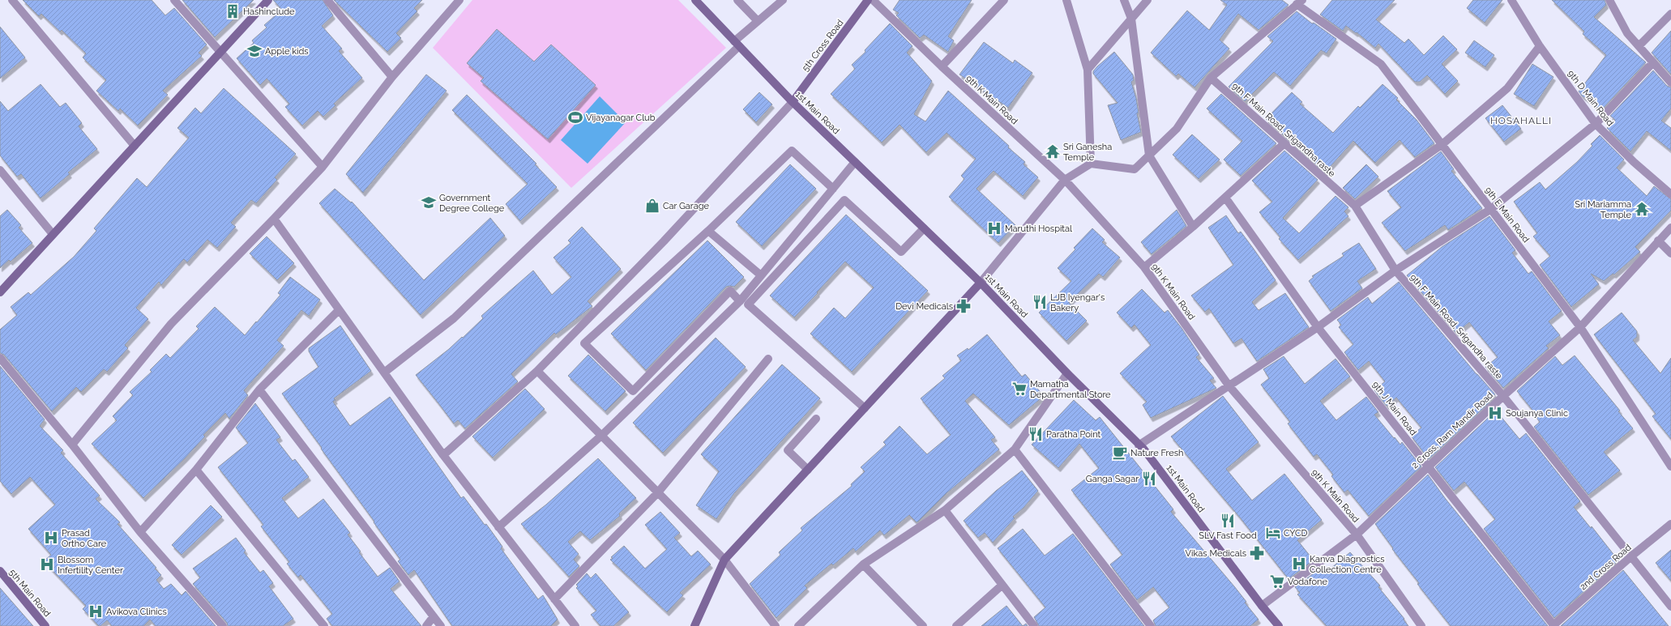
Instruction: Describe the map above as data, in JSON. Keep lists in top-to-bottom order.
{
  "streets": {
    "street": [
      "5th Cross Road",
      "9th D Main Road",
      "9th K Main Road",
      "1st Main Road",
      "9th F Main Road, Srigandha raste",
      "9th E Main Road",
      "9th J Main Road",
      "2 Cross, Ram Mandir Road",
      "2nd Cross Road",
      "5th Main Road"
    ]
  },
  "crossings": [
    ["5th Cross Road", "1st Main Road"],
    ["9th K Main Road", "2 Cross, Ram Mandir Road"],
    ["1st Main Road", "2 Cross, Ram Mandir Road"],
    ["9th F Main Road, Srigandha raste", "2 Cross, Ram Mandir Road"],
    ["9th F Main Road, Srigandha raste", "2nd Cross Road"],
    ["9th E Main Road", "2 Cross, Ram Mandir Road"],
    ["9th J Main Road", "2 Cross, Ram Mandir Road"],
    ["9th J Main Road", "2nd Cross Road"]
  ],
  "districts": ["HOSAHALLI"],
  "places": {
    "building": ["Hashinclude"],
    "school or university": ["Apple kids", "Government Degree College"],
    "sports": ["Vijayanagar Club"],
    "temple": ["Sri Ganesha Temple", "Sri Mariamma Temple"],
    "shop": ["Car Garage"],
    "hospital": [
      "Maruthi Hospital",
      "Soujanya Clinic",
      "Prasad Ortho Care",
      "Kanva Diagnostics Collection Centre",
      "Blossom Infertility Center",
      "Avikova Clinics"
    ],
    "restaurant": [
      "LJB Iyengar's Bakery",
      "Paratha Point",
      "Ganga Sagar",
      "SLV Fast Food"
    ],
    "pharmacy": ["Devi Medicals", "Vikas Medicals"],
    "supermarket": ["Mamatha Departmental Store", "Vodafone"],
    "cafe": ["Nature Fresh"],
    "hotel": ["CYCD"]
  }
}
